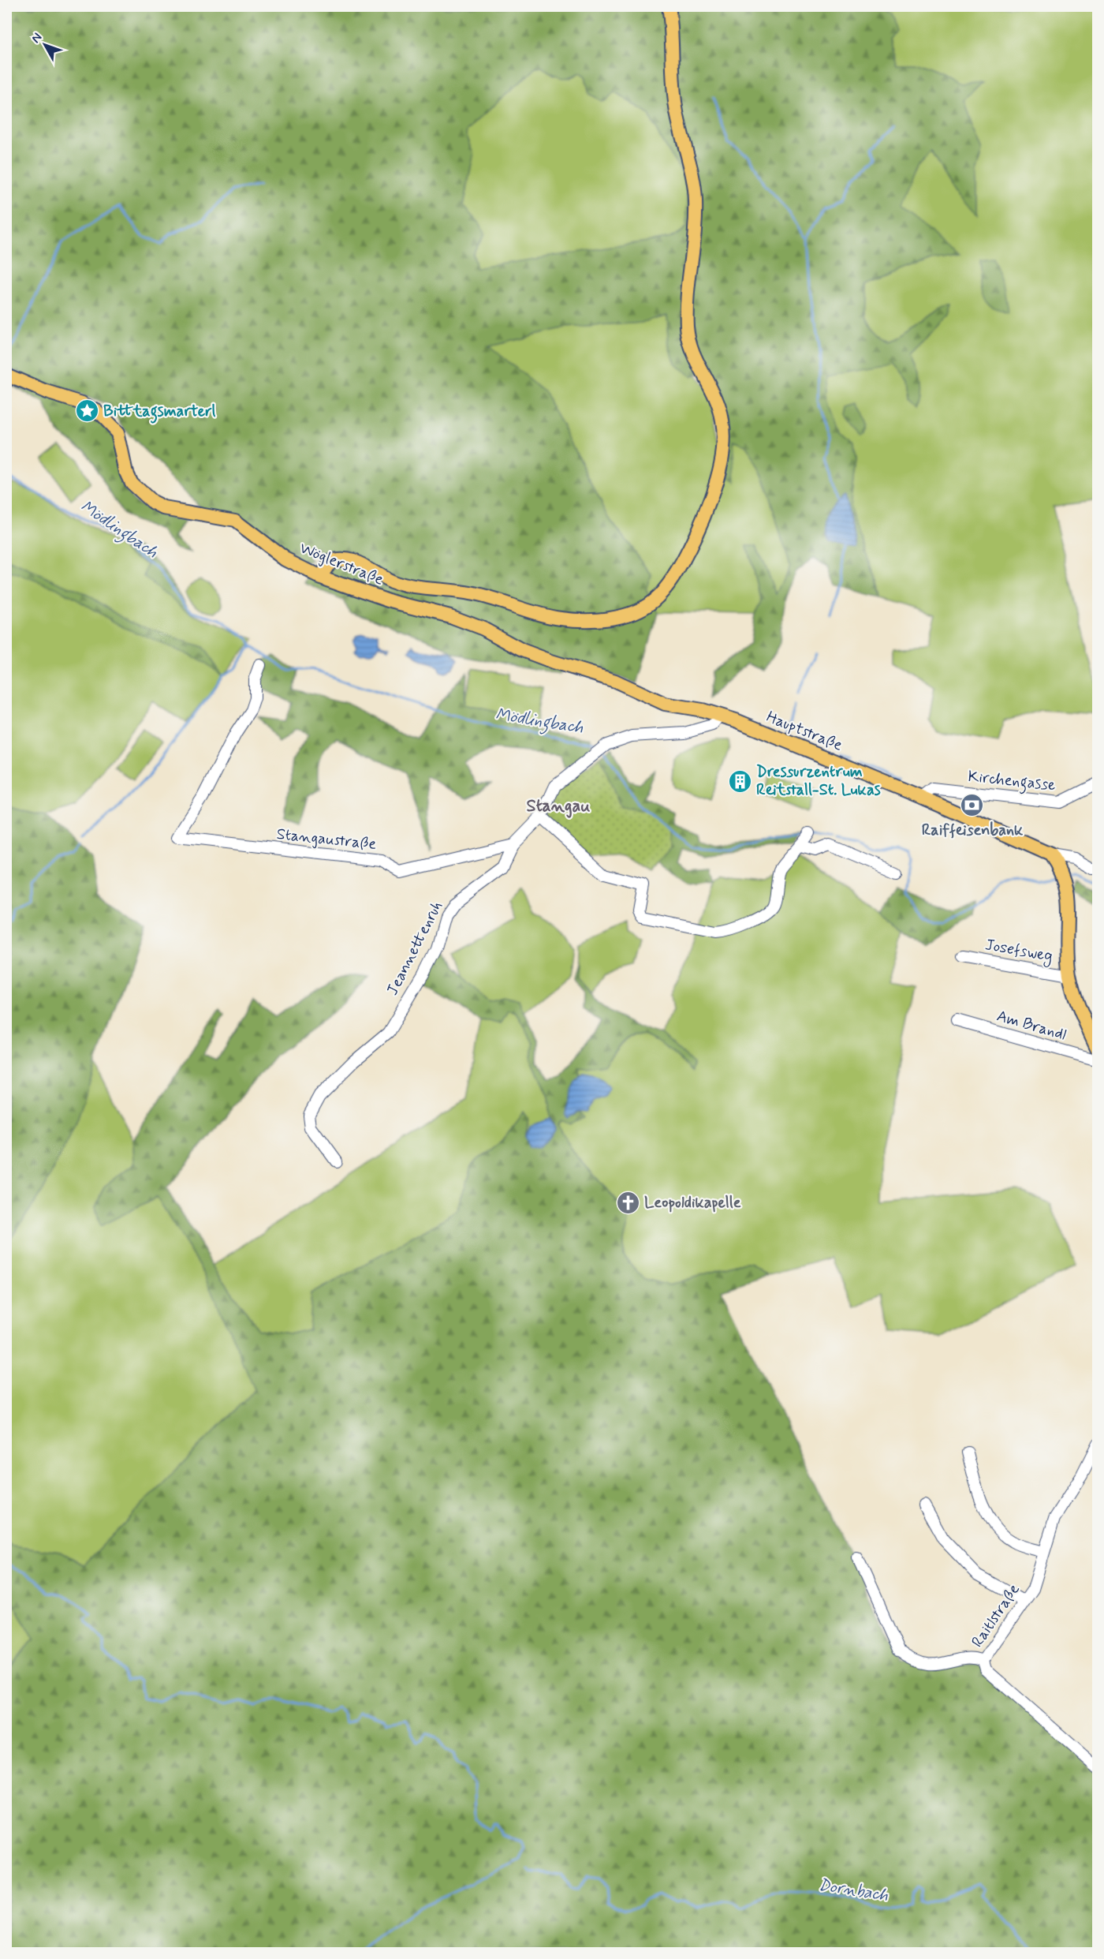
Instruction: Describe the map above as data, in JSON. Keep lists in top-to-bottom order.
{
  "streets": {
    "main road": ["Wöglerstraße", "Hauptstraße"],
    "street": [
      "Kirchengasse",
      "Stangaustraße",
      "Jeannettenruh",
      "Josefsweg",
      "Am Brandl",
      "Raitlstraße"
    ]
  },
  "crossings": [
    ["Wöglerstraße", "Hauptstraße"],
    ["Hauptstraße", "Kirchengasse"],
    ["Hauptstraße", "Josefsweg"],
    ["Stangaustraße", "Jeannettenruh"]
  ],
  "districts": ["Stangau"],
  "water": ["Mödlingbach", "Dornbach"],
  "places": {
    "place": ["Bitttagsmarterl"],
    "building": ["Dressurzentrum Reitstall-St. Lukas"],
    "bank": ["Raiffeisenbank"],
    "church": ["Leopoldikapelle"]
  },
  "north": "top left"
}
